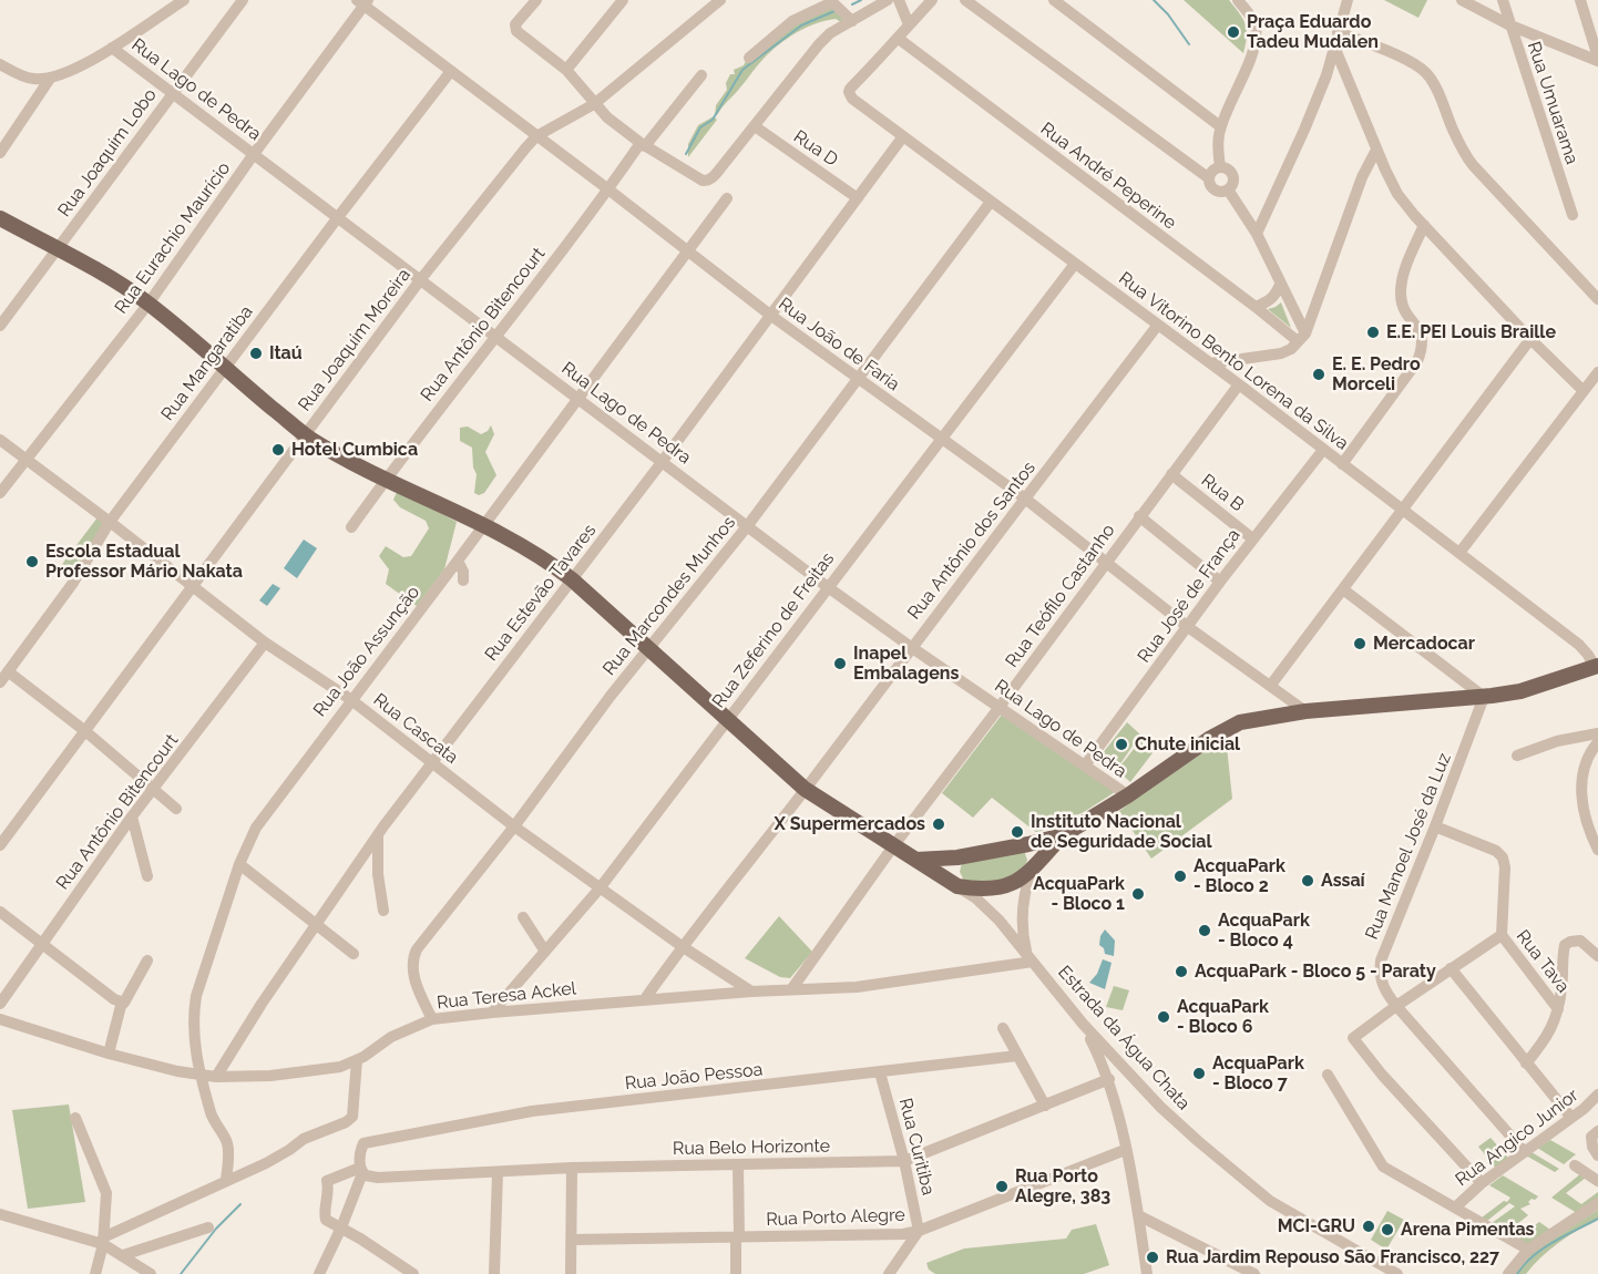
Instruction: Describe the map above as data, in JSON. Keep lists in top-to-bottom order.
{
  "streets": {
    "street": [
      "Rua Lago de Pedra",
      "Rua Umuarama",
      "Rua D",
      "Rua Joaquim Lobo",
      "Rua André Peperine",
      "Rua Eurachio Maurício",
      "Rua Antônio Bitencourt",
      "Rua Joaquim Moreira",
      "Rua João de Faria",
      "Rua Vitorino Bento Lorena da Silva",
      "Rua Mangaratiba",
      "Rua B",
      "Rua Antônio dos Santos",
      "Rua Estevão Tavares",
      "Rua Marcondes Munhos",
      "Rua Teófilo Castanho",
      "Rua José de França",
      "Rua Zeferino de Freitas",
      "Rua João Assunção",
      "Rua Cascata",
      "Rua Manoel José da Luz",
      "Rua Tava",
      "Rua Teresa Ackel",
      "Estrada da Água Chata",
      "Rua João Pessoa",
      "Rua Angico Junior",
      "Rua Curitiba",
      "Rua Belo Horizonte",
      "Rua Porto Alegre"
    ]
  },
  "crossings": [
    ["Rua Lago de Pedra", "Rua Joaquim Lobo"],
    ["Rua Lago de Pedra", "Rua Eurachio Maurício"],
    ["Rua Lago de Pedra", "Rua Antônio Bitencourt"],
    ["Rua Lago de Pedra", "Rua Joaquim Moreira"],
    ["Rua Lago de Pedra", "Rua Mangaratiba"],
    ["Rua Lago de Pedra", "Rua Antônio dos Santos"],
    ["Rua Lago de Pedra", "Rua Estevão Tavares"],
    ["Rua Lago de Pedra", "Rua Marcondes Munhos"],
    ["Rua Lago de Pedra", "Rua Teófilo Castanho"],
    ["Rua Lago de Pedra", "Rua José de França"],
    ["Rua Lago de Pedra", "Rua Zeferino de Freitas"],
    ["Rua Lago de Pedra", "Rua João Assunção"],
    ["Rua D", "Rua Estevão Tavares"],
    ["Rua André Peperine", "Rua Vitorino Bento Lorena da Silva"],
    ["Rua Eurachio Maurício", "Rua João de Faria"],
    ["Rua Eurachio Maurício", "Rua Cascata"],
    ["Rua Antônio Bitencourt", "Rua João de Faria"],
    ["Rua Antônio Bitencourt", "Rua Cascata"],
    ["Rua Joaquim Moreira", "Rua João de Faria"],
    ["Rua Joaquim Moreira", "Rua Cascata"],
    ["Rua João de Faria", "Rua Mangaratiba"],
    ["Rua João de Faria", "Rua Antônio dos Santos"],
    ["Rua João de Faria", "Rua Estevão Tavares"],
    ["Rua João de Faria", "Rua Marcondes Munhos"],
    ["Rua João de Faria", "Rua Teófilo Castanho"],
    ["Rua João de Faria", "Rua José de França"],
    ["Rua João de Faria", "Rua Zeferino de Freitas"],
    ["Rua João de Faria", "Rua João Assunção"],
    ["Rua Vitorino Bento Lorena da Silva", "Rua Antônio dos Santos"],
    ["Rua Vitorino Bento Lorena da Silva", "Rua Estevão Tavares"],
    ["Rua Vitorino Bento Lorena da Silva", "Rua Marcondes Munhos"],
    ["Rua Vitorino Bento Lorena da Silva", "Rua Teófilo Castanho"],
    ["Rua Vitorino Bento Lorena da Silva", "Rua José de França"],
    ["Rua Vitorino Bento Lorena da Silva", "Rua Zeferino de Freitas"],
    ["Rua Mangaratiba", "Rua Cascata"],
    ["Rua B", "Rua Teófilo Castanho"],
    ["Rua B", "Rua José de França"],
    ["Rua Antônio dos Santos", "Rua Cascata"],
    ["Rua Antônio dos Santos", "Rua Teresa Ackel"],
    ["Rua Estevão Tavares", "Rua Cascata"],
    ["Rua Estevão Tavares", "Rua Teresa Ackel"],
    ["Rua Marcondes Munhos", "Rua Cascata"],
    ["Rua Marcondes Munhos", "Rua Teresa Ackel"],
    ["Rua Teófilo Castanho", "Rua Teresa Ackel"],
    ["Rua Zeferino de Freitas", "Rua Cascata"],
    ["Rua Zeferino de Freitas", "Rua Teresa Ackel"],
    ["Rua João Assunção", "Rua Cascata"],
    ["Rua João Assunção", "Rua Teresa Ackel"],
    ["Rua Cascata", "Rua Teresa Ackel"],
    ["Rua Manoel José da Luz", "Rua Angico Junior"],
    ["Rua Teresa Ackel", "Estrada da Água Chata"],
    ["Rua João Pessoa", "Rua Curitiba"],
    ["Rua João Pessoa", "Rua Belo Horizonte"],
    ["Rua Curitiba", "Rua Belo Horizonte"],
    ["Rua Curitiba", "Rua Porto Alegre"]
  ],
  "places": [
    "Praça Eduardo Tadeu Mudalen",
    "E.E. PEI Louis Braille",
    "Itaú",
    "E. E. Pedro Morceli",
    "Hotel Cumbica",
    "Escola Estadual Professor Mário Nakata",
    "Mercadocar",
    "Inapel Embalagens",
    "Chute inicial",
    "X Supermercados",
    "Instituto Nacional de Seguridade Social",
    "AcquaPark - Bloco 2",
    "Assaí",
    "AcquaPark - Bloco 1",
    "AcquaPark - Bloco 4",
    "AcquaPark - Bloco 5 - Paraty",
    "AcquaPark - Bloco 6",
    "AcquaPark - Bloco 7",
    "Rua Porto Alegre, 383",
    "MCI-GRU",
    "Arena Pimentas",
    "Rua Jardim Repouso São Francisco, 227"
  ]
}
